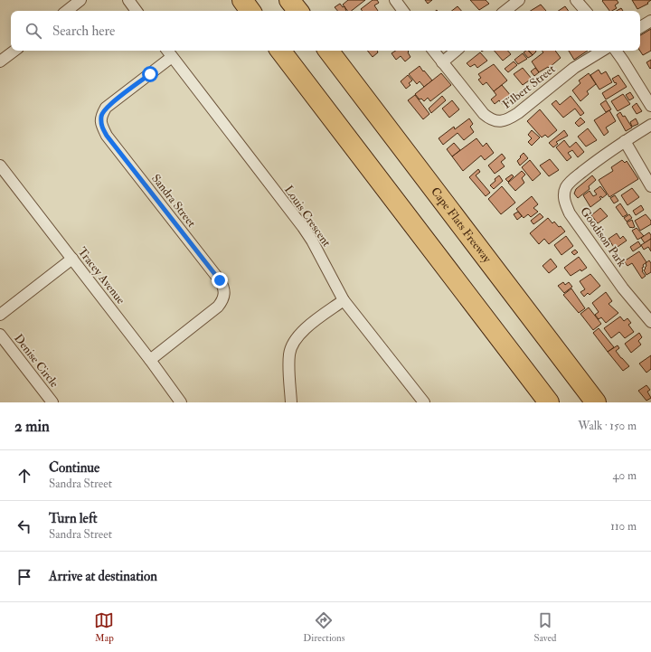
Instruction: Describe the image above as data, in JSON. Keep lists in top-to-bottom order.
{
  "streets": {
    "highway": ["Cape Flats Freeway"],
    "street": [
      "Filbert Street",
      "Sandra Street",
      "Louis Crescent",
      "Goodison Park",
      "Tracey Avenue",
      "Denise Circle"
    ]
  },
  "crossings": [
    ["Sandra Street", "Louis Crescent"],
    ["Sandra Street", "Tracey Avenue"]
  ],
  "page": {
    "search": "Search here",
    "heading": ["2 min", "Walk · 150 m"],
    "list": [
      ["Continue", "Sandra Street", "40 m"],
      ["Turn left", "Sandra Street", "110 m"],
      "Arrive at destination"
    ],
    "nav": ["Map", "Directions", "Saved"]
  }
}
